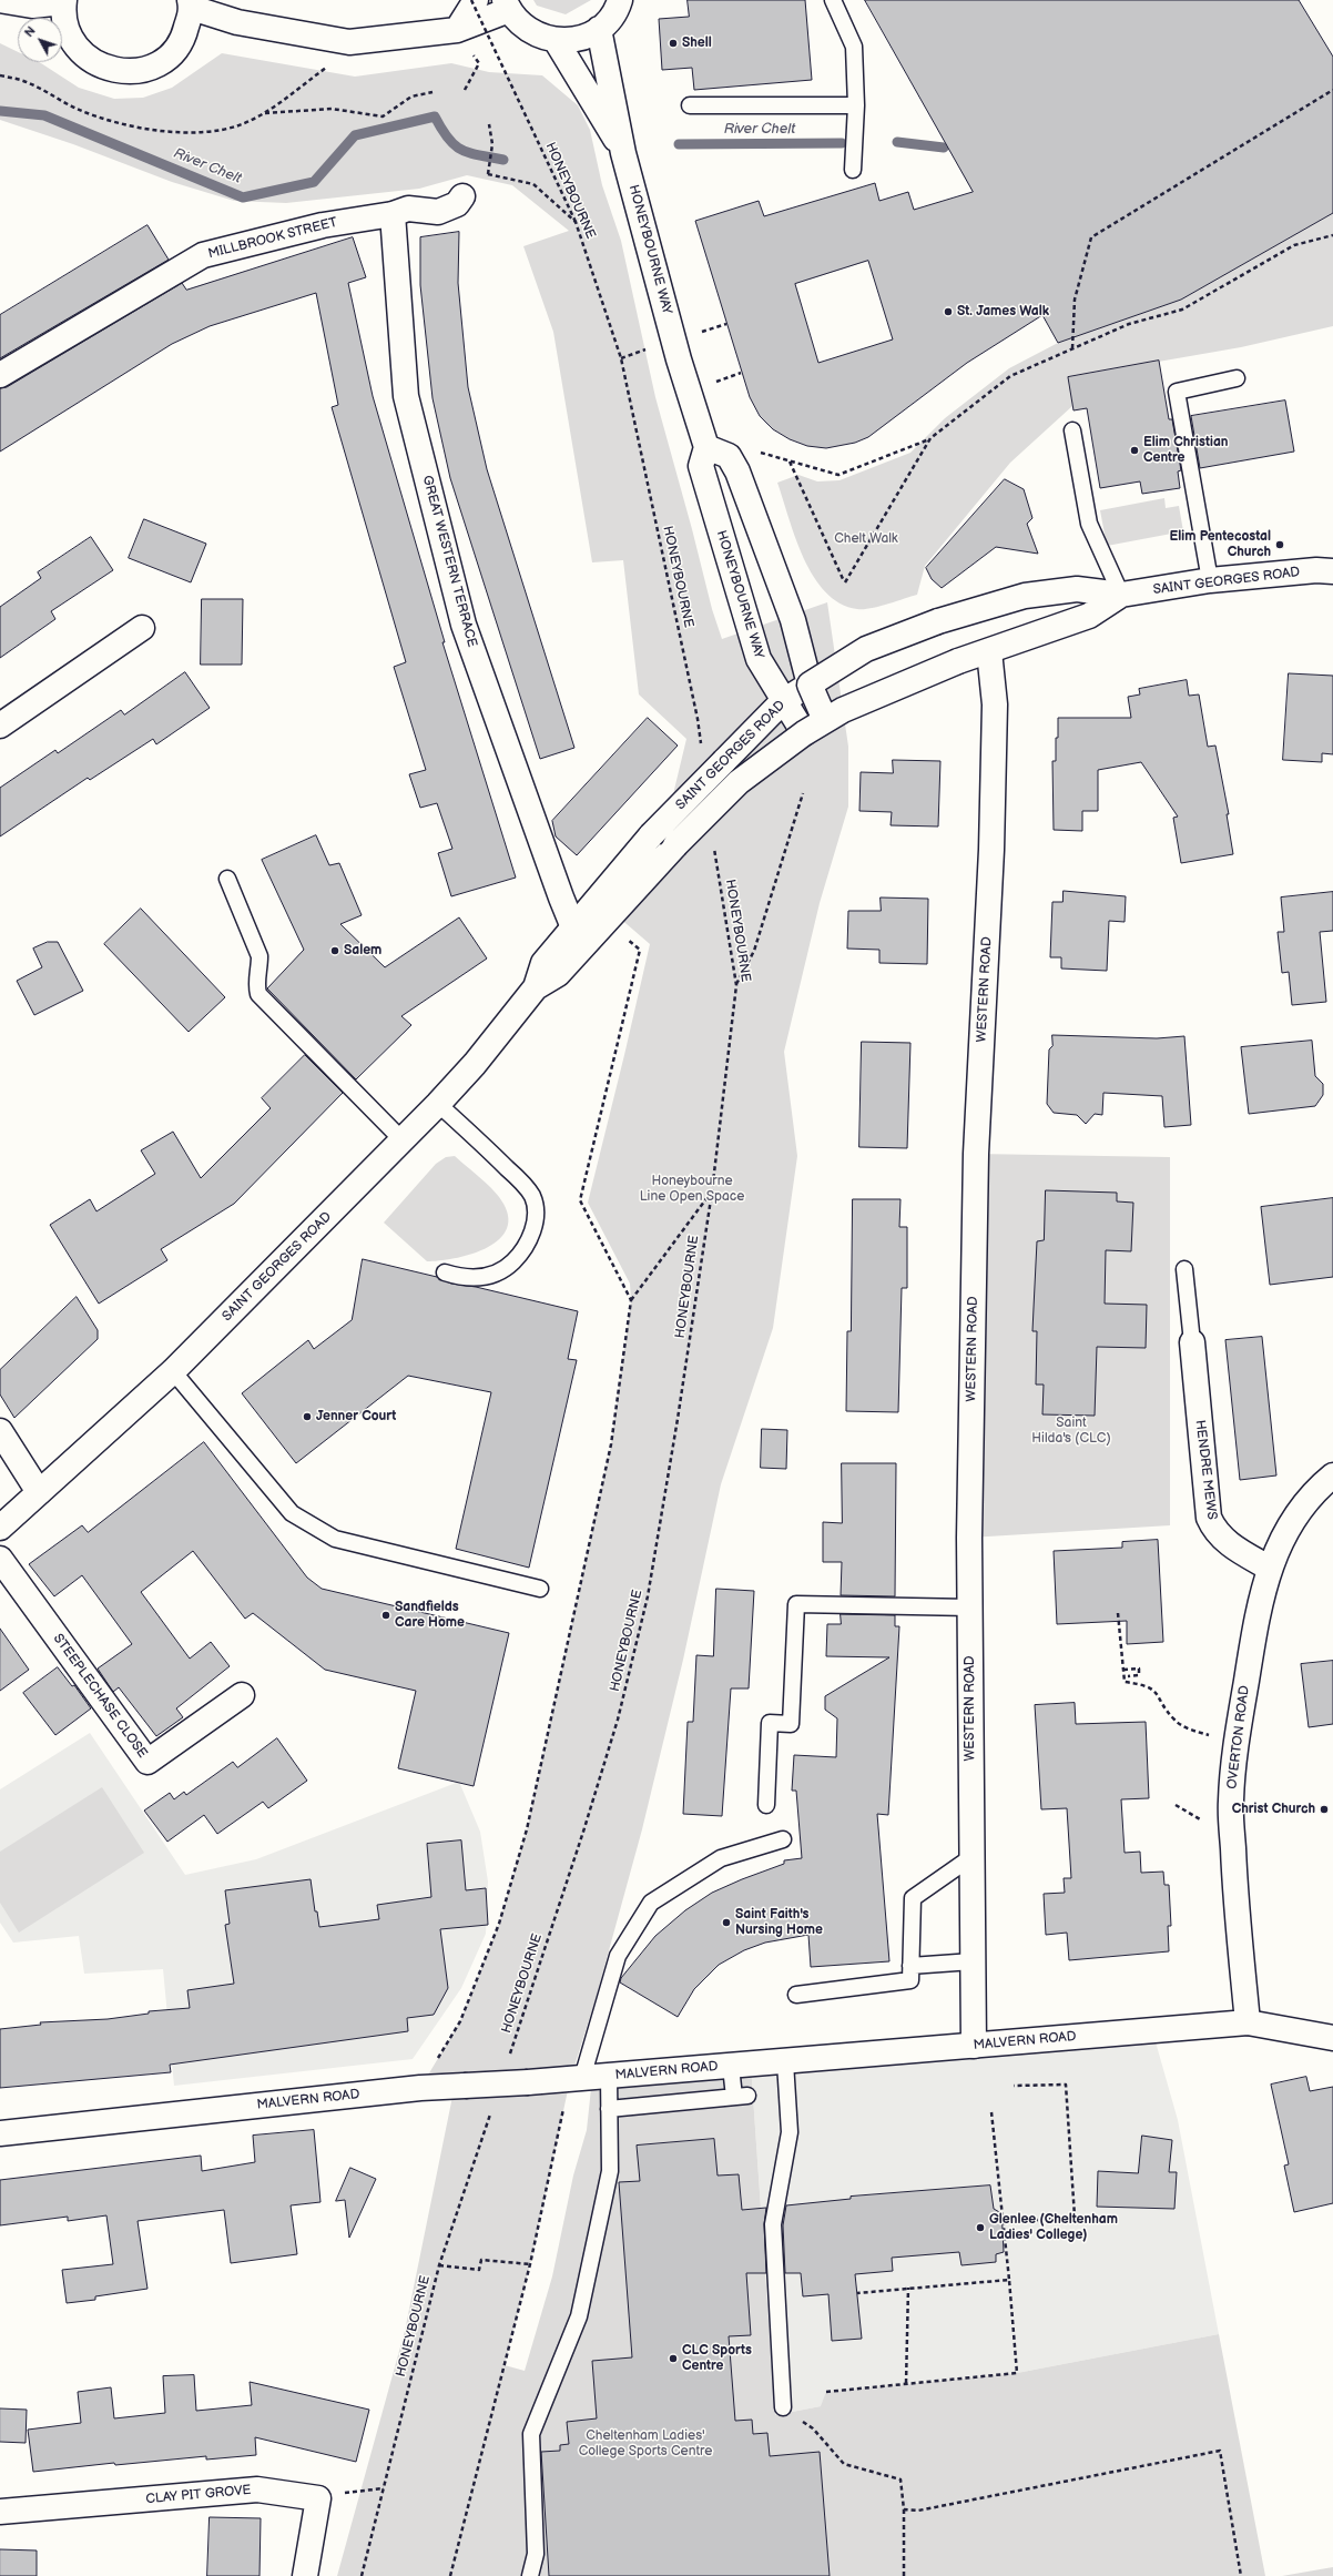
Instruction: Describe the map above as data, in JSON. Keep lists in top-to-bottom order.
{
  "streets": {
    "street": [
      "MILLBROOK STREET",
      "HONEYBOURNE WAY",
      "GREAT WESTERN TERRACE",
      "SAINT GEORGES ROAD",
      "WESTERN ROAD",
      "HENDRE MEWS",
      "STEEPLECHASE CLOSE",
      "OVERTON ROAD",
      "MALVERN ROAD",
      "CLAY PIT GROVE"
    ],
    "path": ["HONEYBOURNE"]
  },
  "crossings": [
    ["MILLBROOK STREET", "GREAT WESTERN TERRACE"],
    ["HONEYBOURNE WAY", "SAINT GEORGES ROAD"],
    ["GREAT WESTERN TERRACE", "SAINT GEORGES ROAD"],
    ["SAINT GEORGES ROAD", "WESTERN ROAD"],
    ["WESTERN ROAD", "MALVERN ROAD"],
    ["HENDRE MEWS", "OVERTON ROAD"],
    ["OVERTON ROAD", "MALVERN ROAD"]
  ],
  "water": ["River Chelt"],
  "parks": [
    "Chelt Walk",
    "Honeybourne Line Open Space",
    "Saint Hilda's (CLC)",
    "Cheltenham Ladies' College Sports Centre"
  ],
  "places": [
    "Shell",
    "St. James Walk",
    "Elim Christian Centre",
    "Elim Pentecostal Church",
    "Salem",
    "Jenner Court",
    "Sandfields Care Home",
    "Christ Church",
    "Saint Faith's Nursing Home",
    "Glenlee (Cheltenham Ladies' College)",
    "CLC Sports Centre"
  ],
  "north": "top left"
}
